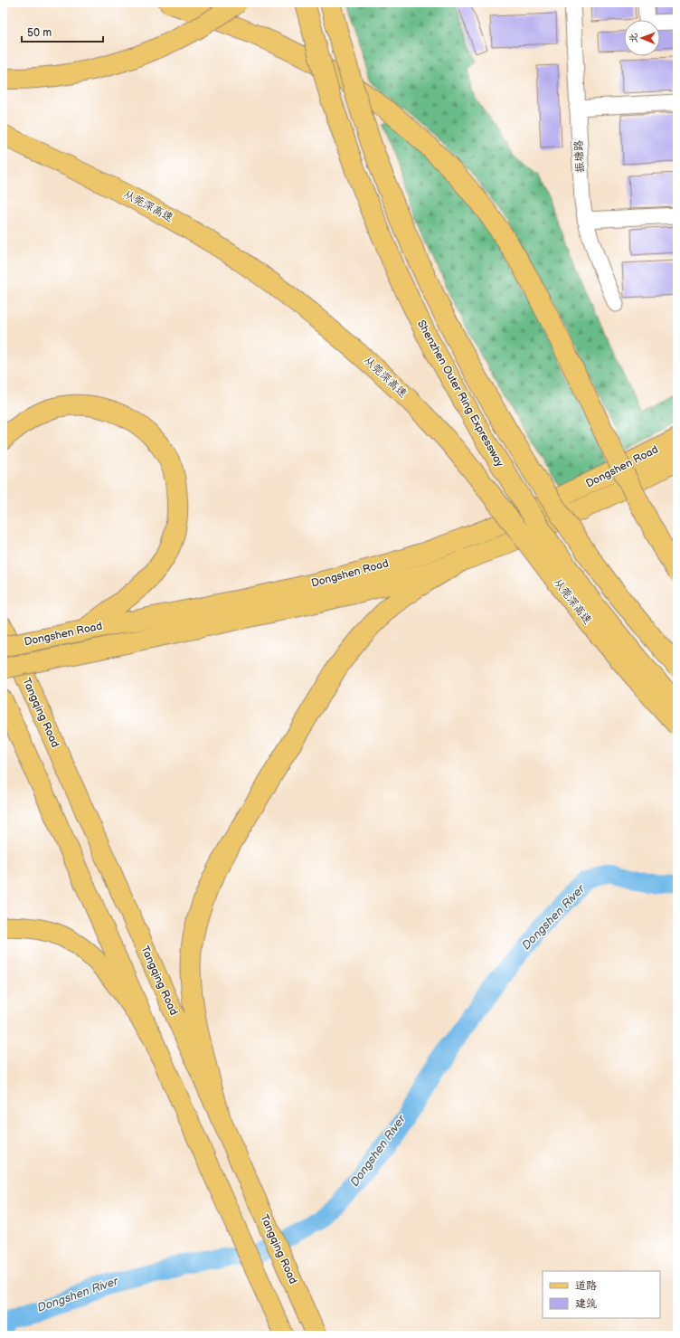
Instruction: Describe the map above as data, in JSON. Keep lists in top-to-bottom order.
{
  "streets": {
    "highway": ["从莞深高速", "Shenzhen Outer Ring Expressway", "Dongshen Road"],
    "main road": ["Tangqing Road"],
    "street": ["振塘路"]
  },
  "water": ["Dongshen River"],
  "legend": ["道路", "建筑"],
  "scale_bar": "50 m",
  "north": "left"
}
